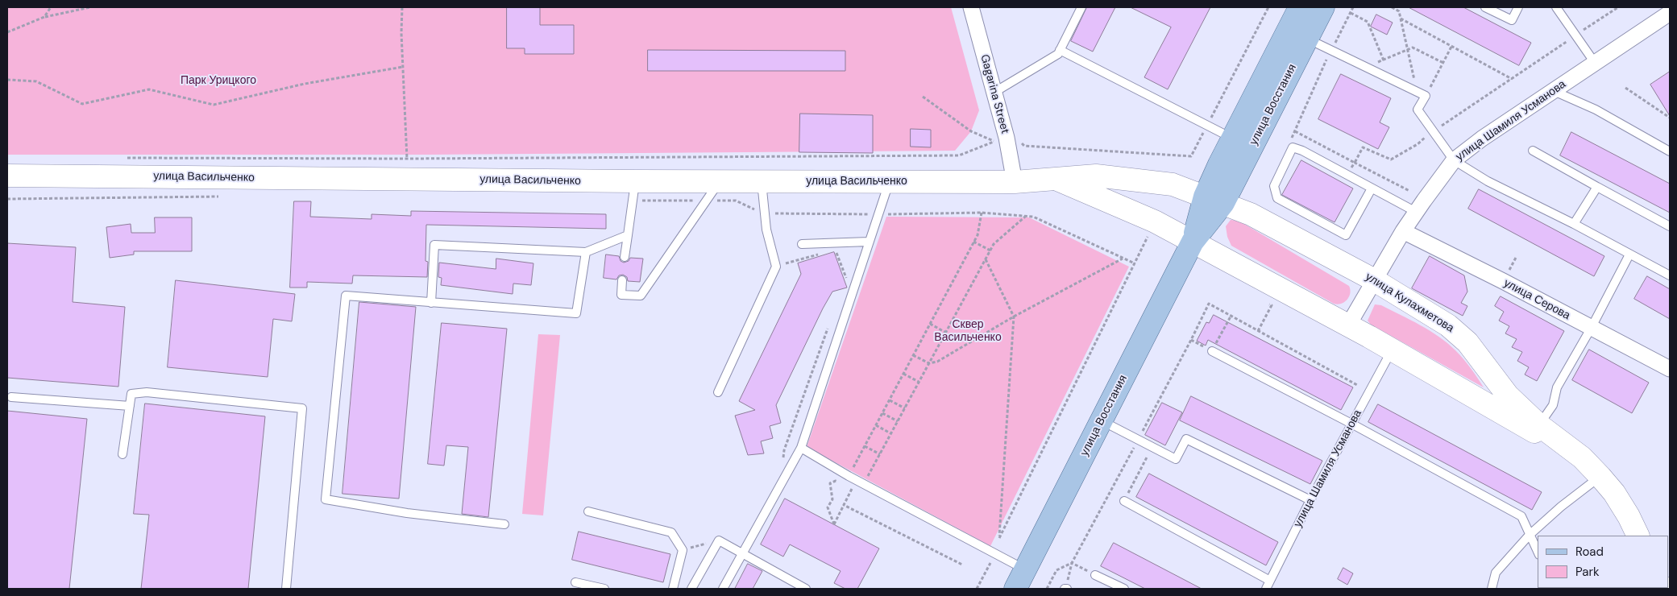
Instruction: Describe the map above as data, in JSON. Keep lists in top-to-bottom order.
{
  "streets": {
    "main road": ["улица Восстания", "улица Васильченко", "улица Кулахметова"],
    "street": ["Gagarina Street", "улица Шамиля Усманова", "улица Серова"]
  },
  "crossings": [
    ["Gagarina Street", "улица Васильченко"],
    ["улица Восстания", "улица Васильченко"],
    ["улица Восстания", "улица Кулахметова"],
    ["улица Шамиля Усманова", "улица Серова"],
    ["улица Шамиля Усманова", "улица Кулахметова"],
    ["улица Васильченко", "улица Кулахметова"]
  ],
  "parks": ["Парк Урицкого", "Сквер Васильченко"],
  "legend": ["Road", "Park"]
}
